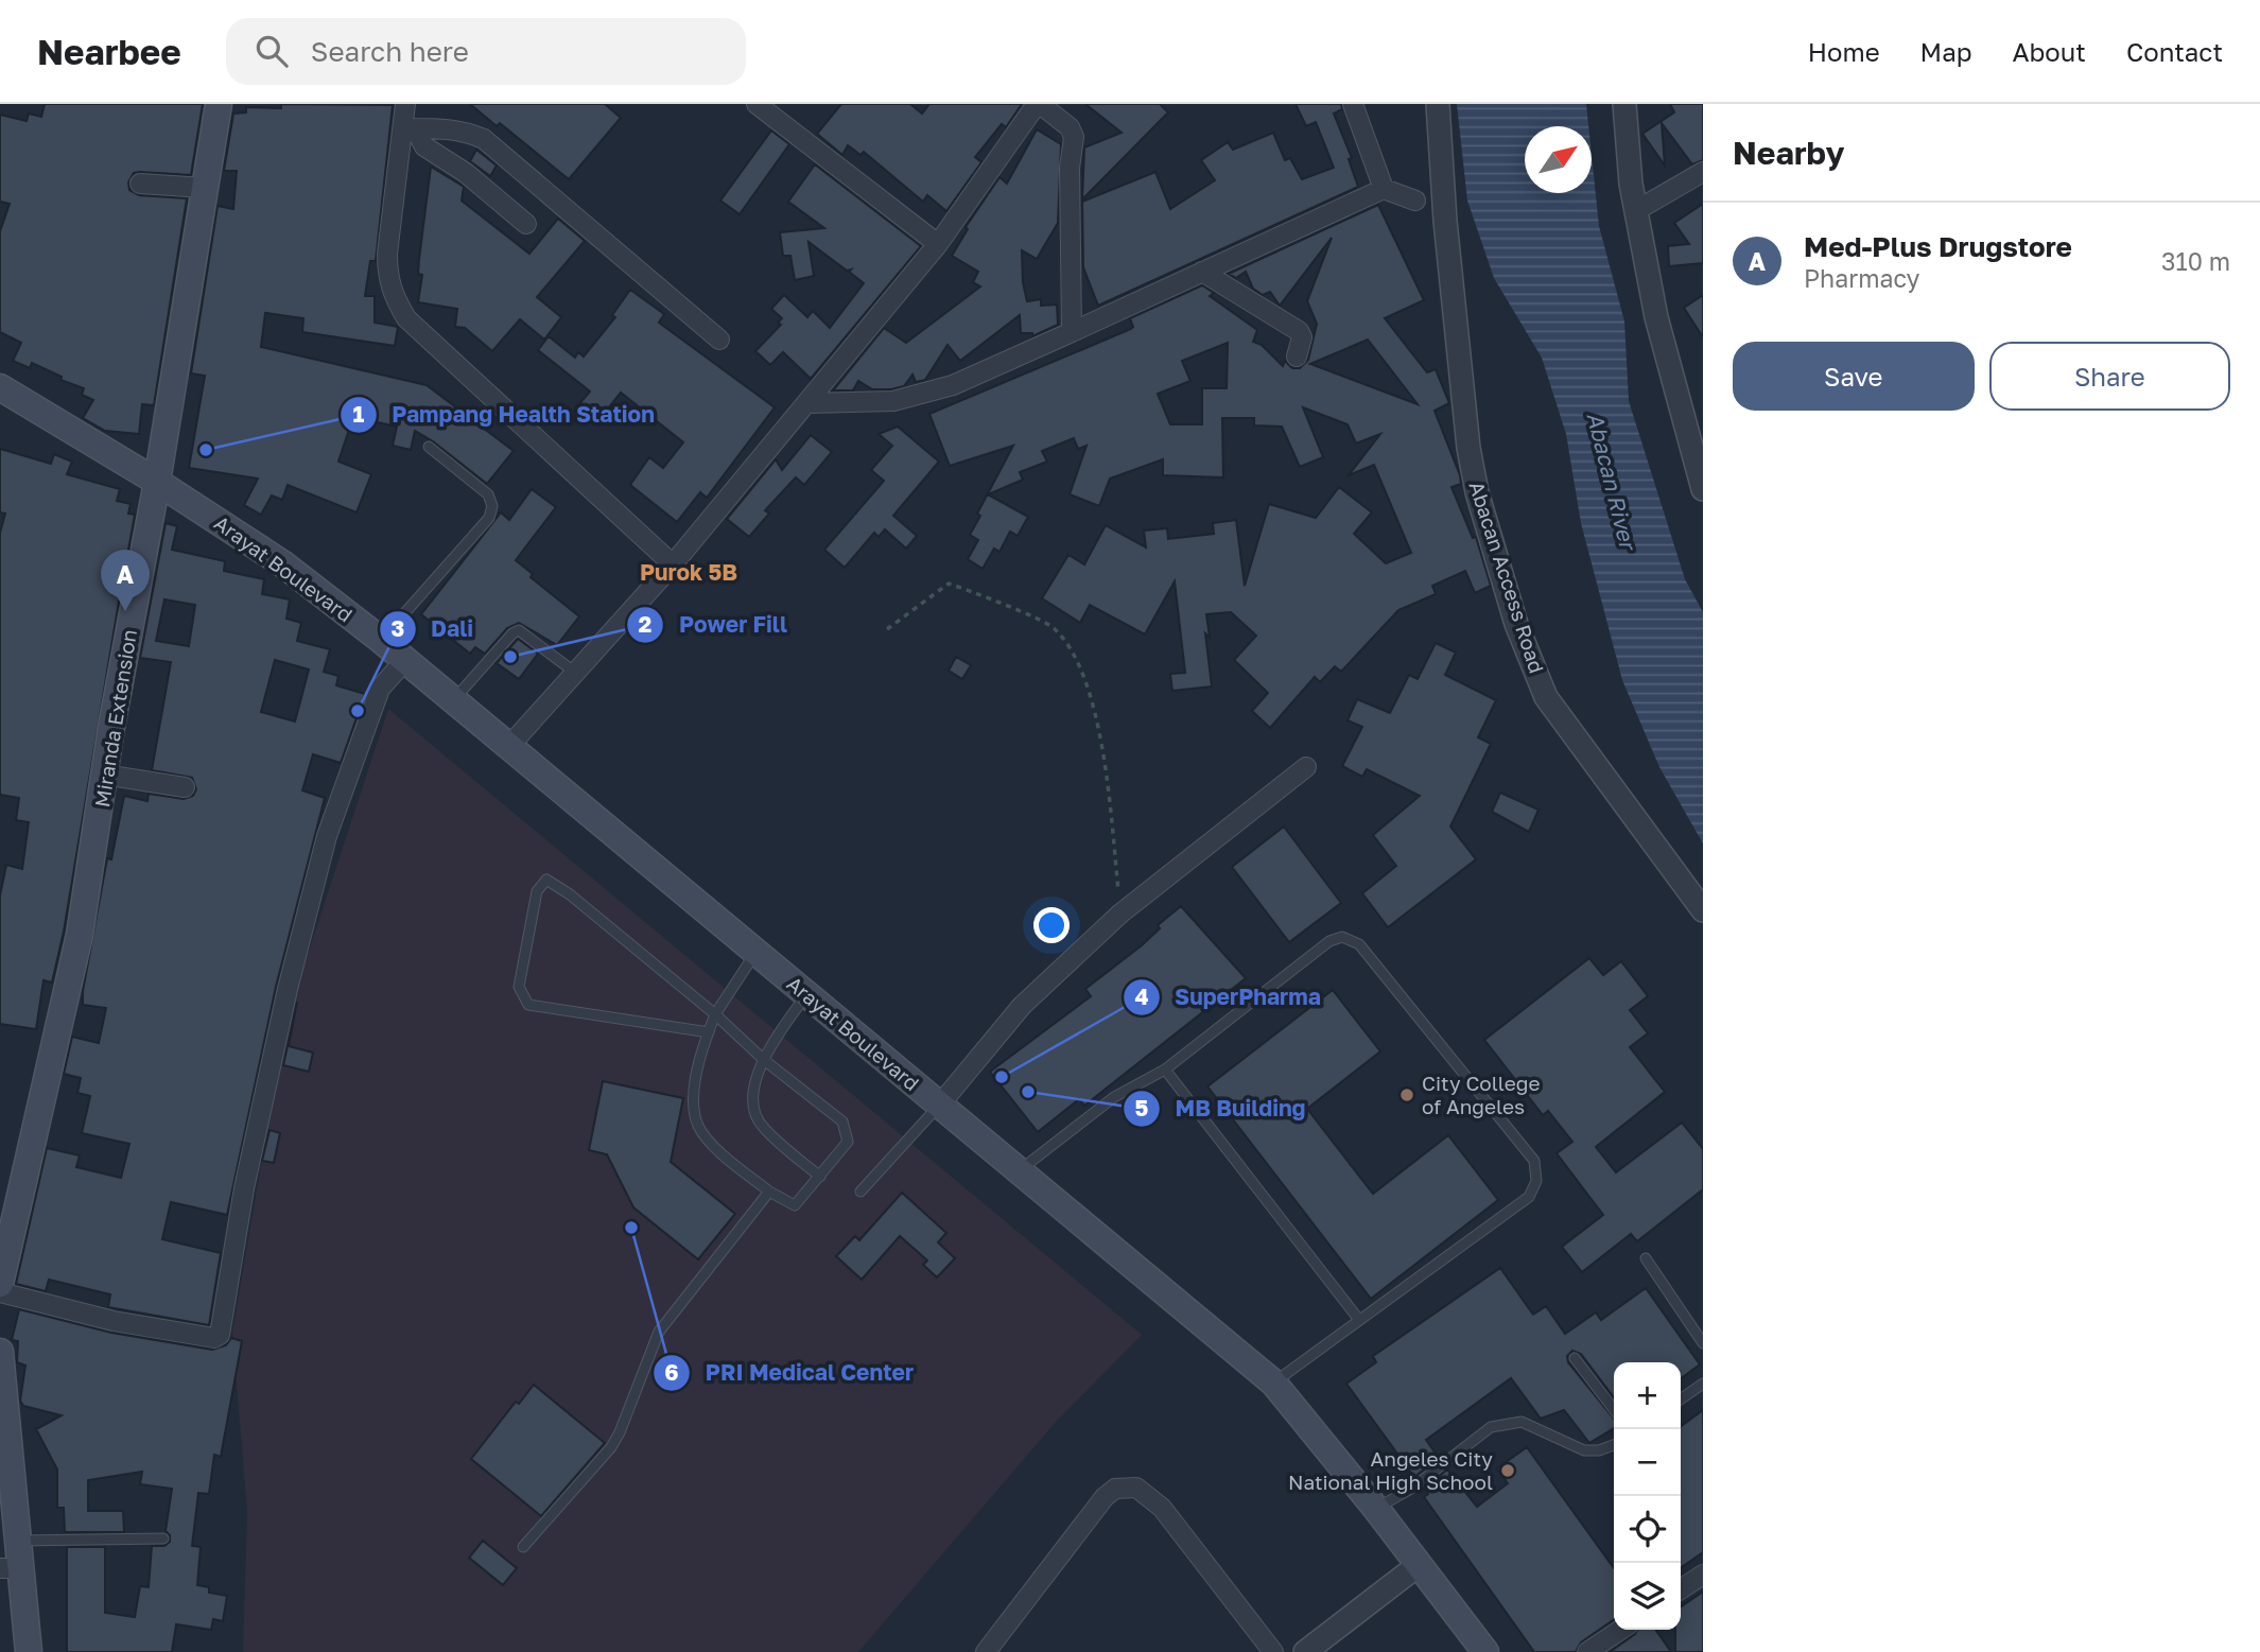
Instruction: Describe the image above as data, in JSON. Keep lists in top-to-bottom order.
{
  "streets": {
    "main road": ["Arayat Boulevard", "Miranda Extension"],
    "street": ["Abacan Access Road"]
  },
  "crossings": [
    ["Arayat Boulevard", "Miranda Extension"]
  ],
  "districts": ["Purok 5B"],
  "water": ["Abacan River"],
  "places": [
    "Pampang Health Station",
    "Power Fill",
    "Dali",
    "SuperPharma",
    "MB Building",
    "City College of Angeles",
    "PRI Medical Center",
    "Angeles City National High School"
  ],
  "north": "top right",
  "page": {
    "header": "Nearbee",
    "search": "Search here",
    "nav": [
      "Home",
      "Map",
      "About",
      "Contact"
    ],
    "heading": "Nearby",
    "list": [
      {
        "mark": "A",
        "name": "Med-Plus Drugstore",
        "note": "Pharmacy",
        "value": "310 m"
      }
    ],
    "buttons": ["Save", "Share"],
    "pins": "A",
    "map_buttons": ["+", "−"]
  }
}
